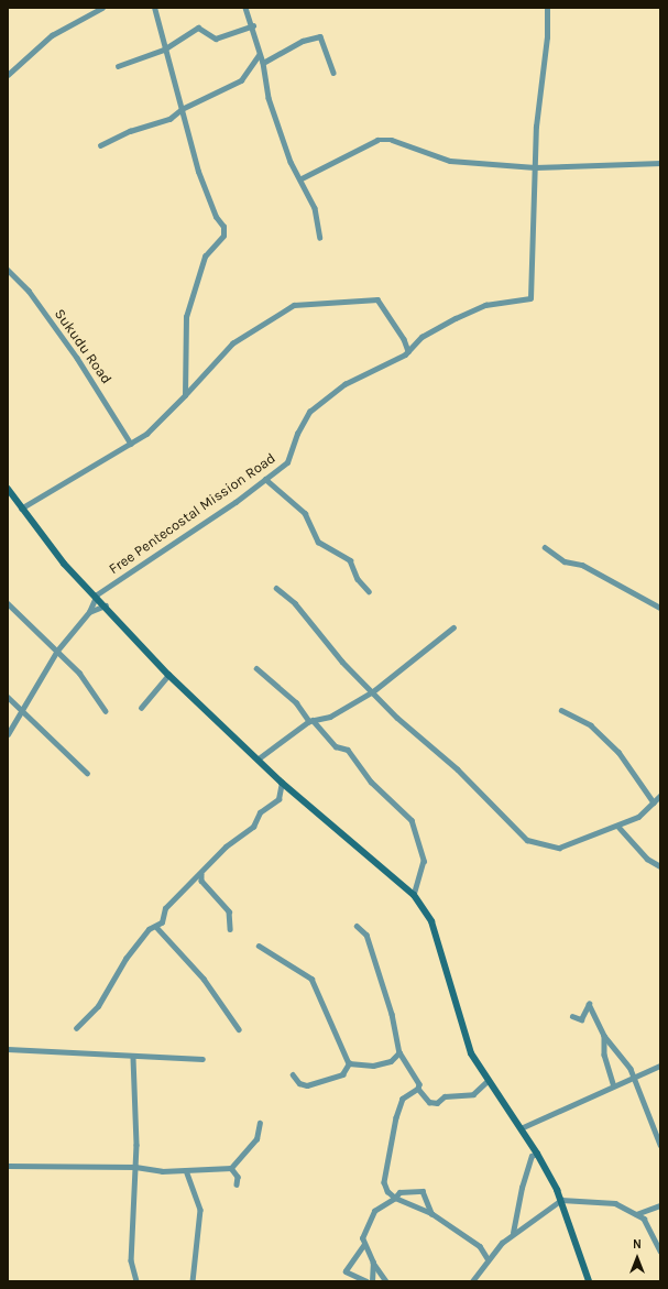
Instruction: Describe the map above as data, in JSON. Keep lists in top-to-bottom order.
{
  "streets": {
    "street": ["Sukudu Road", "Free Pentecostal Mission Road"]
  },
  "north": "top"
}
